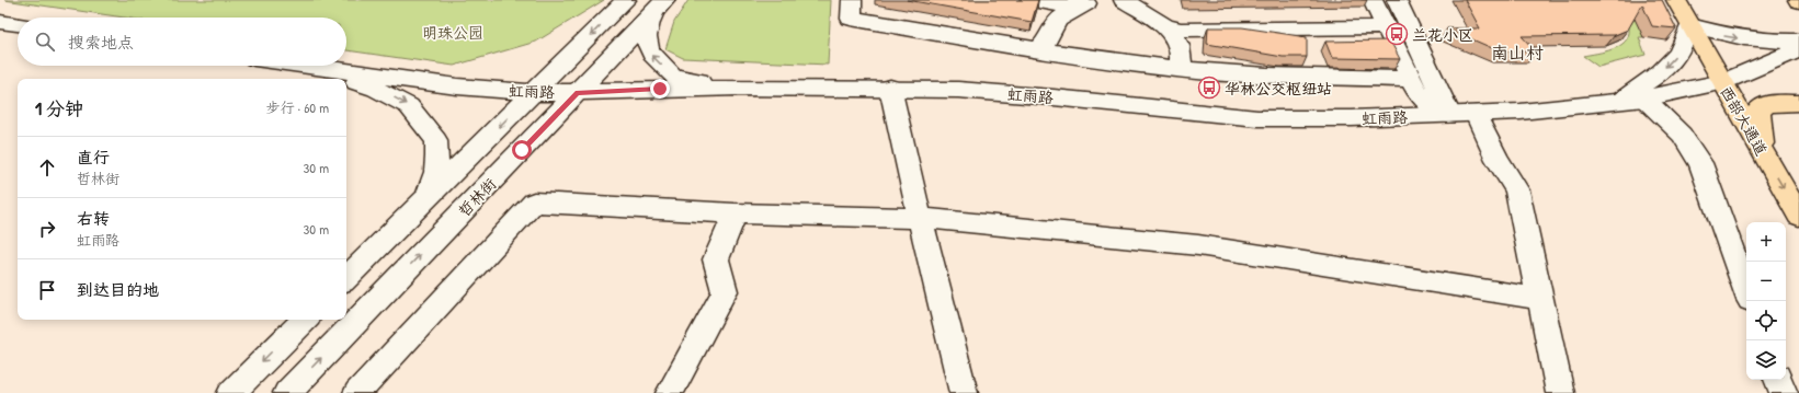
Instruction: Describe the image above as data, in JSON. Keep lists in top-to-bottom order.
{
  "streets": {
    "highway": ["西部大通道"],
    "street": ["虹雨路", "哲林街"]
  },
  "crossings": [
    ["虹雨路", "西部大通道"],
    ["虹雨路", "哲林街"]
  ],
  "districts": ["南山村"],
  "parks": ["明珠公园"],
  "places": {
    "bus stop": ["兰花小区", "华林公交枢纽站"]
  },
  "page": {
    "search": "搜索地点",
    "heading": ["1 分钟", "步行 · 60 m"],
    "list": [
      ["直行", "哲林街", "30 m"],
      ["右转", "虹雨路", "30 m"],
      "到达目的地"
    ],
    "map_buttons": ["+", "−"]
  }
}
